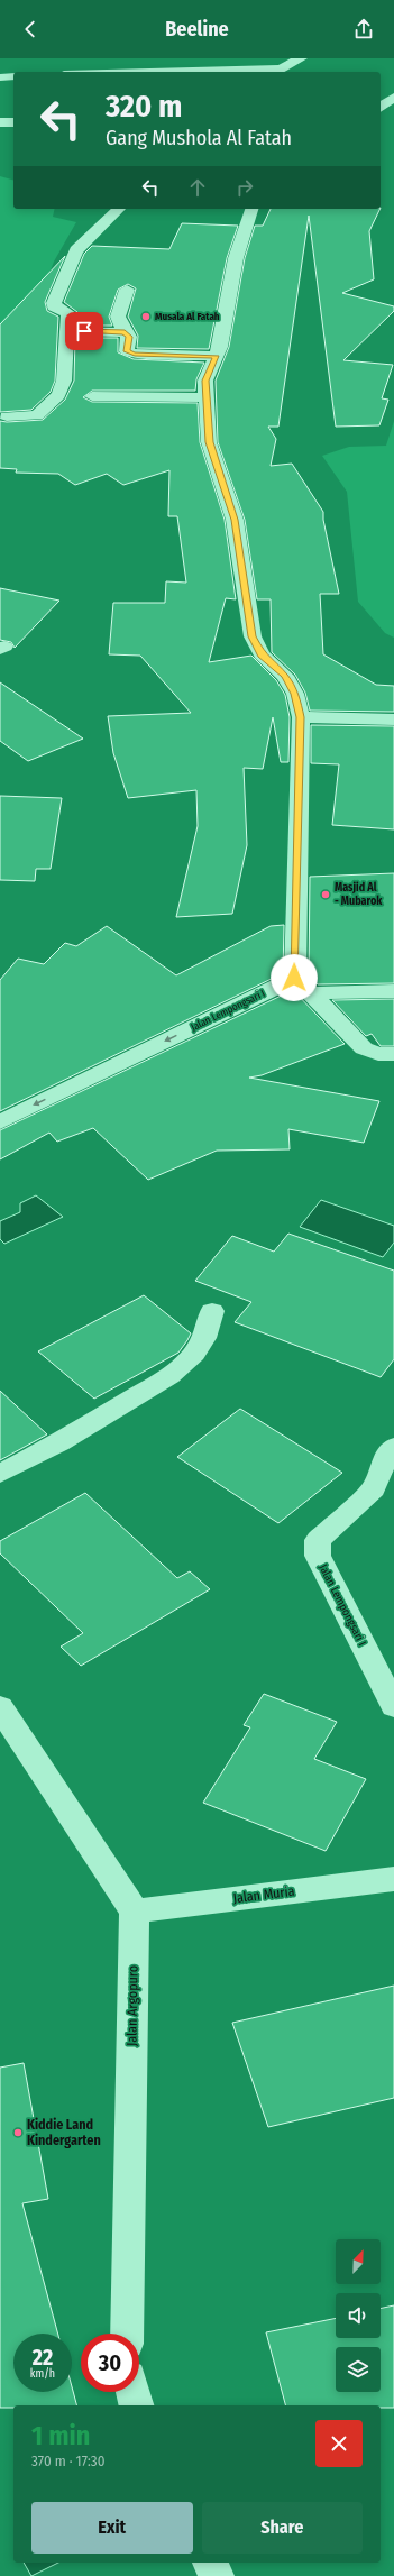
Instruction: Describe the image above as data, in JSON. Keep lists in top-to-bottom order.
{
  "streets": {
    "street": ["Jalan Lempongsari I", "Jalan Muria", "Jalan Argopuro"]
  },
  "crossings": [
    ["Jalan Muria", "Jalan Argopuro"]
  ],
  "one_way": ["Jalan Lempongsari I"],
  "places": ["Musala Al Fatah", "Masjid Al - Mubarok", "Kiddie Land Kindergarten"],
  "north": "top right",
  "page": {
    "header": "Beeline",
    "turn": ["320 m", "Gang Mushola Al Fatah"],
    "speed": "22 km/h",
    "limit": "30",
    "heading": ["1 min", "370 m · 17:30"],
    "buttons": ["Exit", "Share"]
  }
}
